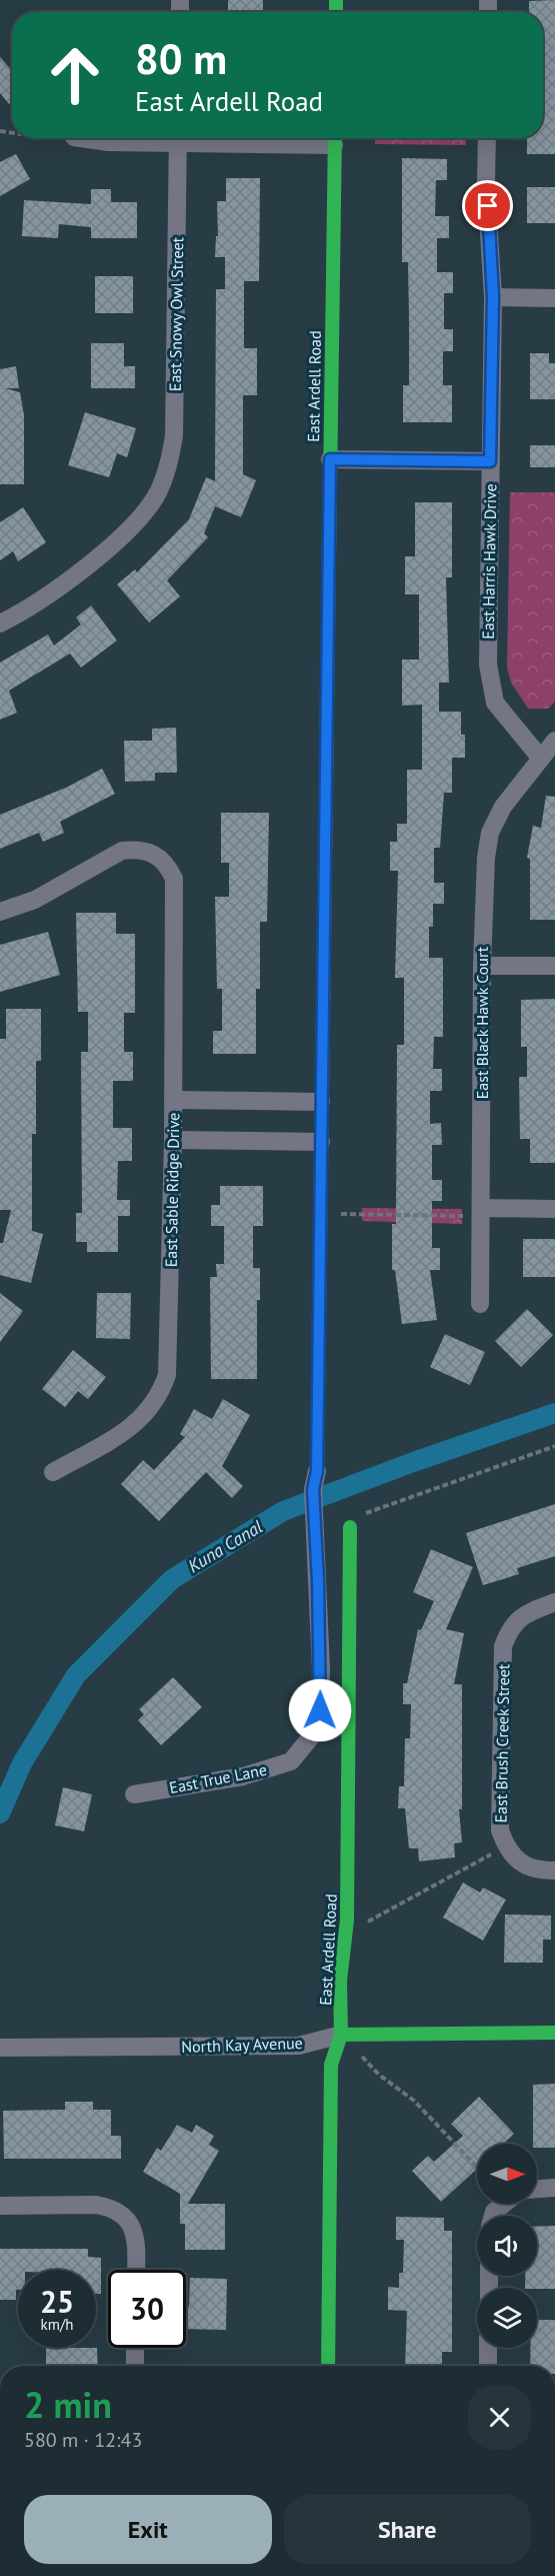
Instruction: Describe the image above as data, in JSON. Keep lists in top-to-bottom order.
{
  "streets": {
    "street": [
      "East Snowy Owl Street",
      "East Ardell Road",
      "East Harris Hawk Drive",
      "East Black Hawk Court",
      "East Sable Ridge Drive",
      "East Brush Creek Street",
      "East True Lane",
      "North Kay Avenue"
    ]
  },
  "crossings": [
    ["East Ardell Road", "East True Lane"],
    ["East Ardell Road", "North Kay Avenue"],
    ["East Harris Hawk Drive", "East Black Hawk Court"]
  ],
  "water": ["Kuna Canal"],
  "north": "right",
  "page": {
    "turn": ["80 m", "East Ardell Road"],
    "speed": "25 km/h",
    "limit": "30",
    "heading": ["2 min", "580 m · 12:43"],
    "buttons": ["Exit", "Share"]
  }
}
